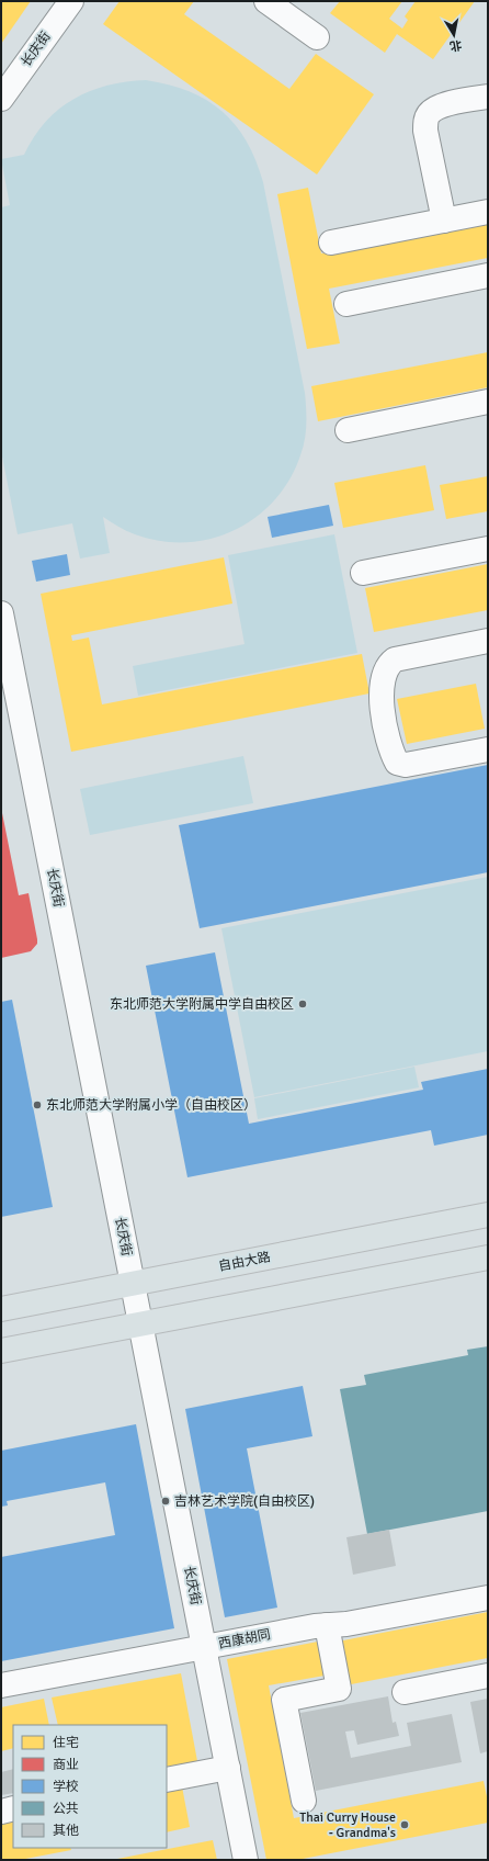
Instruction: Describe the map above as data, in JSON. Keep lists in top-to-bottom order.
{
  "streets": {
    "main road": ["自由大路"],
    "street": ["长庆街", "西康胡同"]
  },
  "crossings": [
    ["长庆街", "自由大路"],
    ["长庆街", "西康胡同"]
  ],
  "places": [
    "东北师范大学附属中学自由校区",
    "东北师范大学附属小学（自由校区）",
    "吉林艺术学院(自由校区)",
    "Thai Curry House - Grandma's"
  ],
  "legend": [
    "住宅",
    "商业",
    "学校",
    "公共",
    "其他"
  ],
  "north": "bottom"
}
